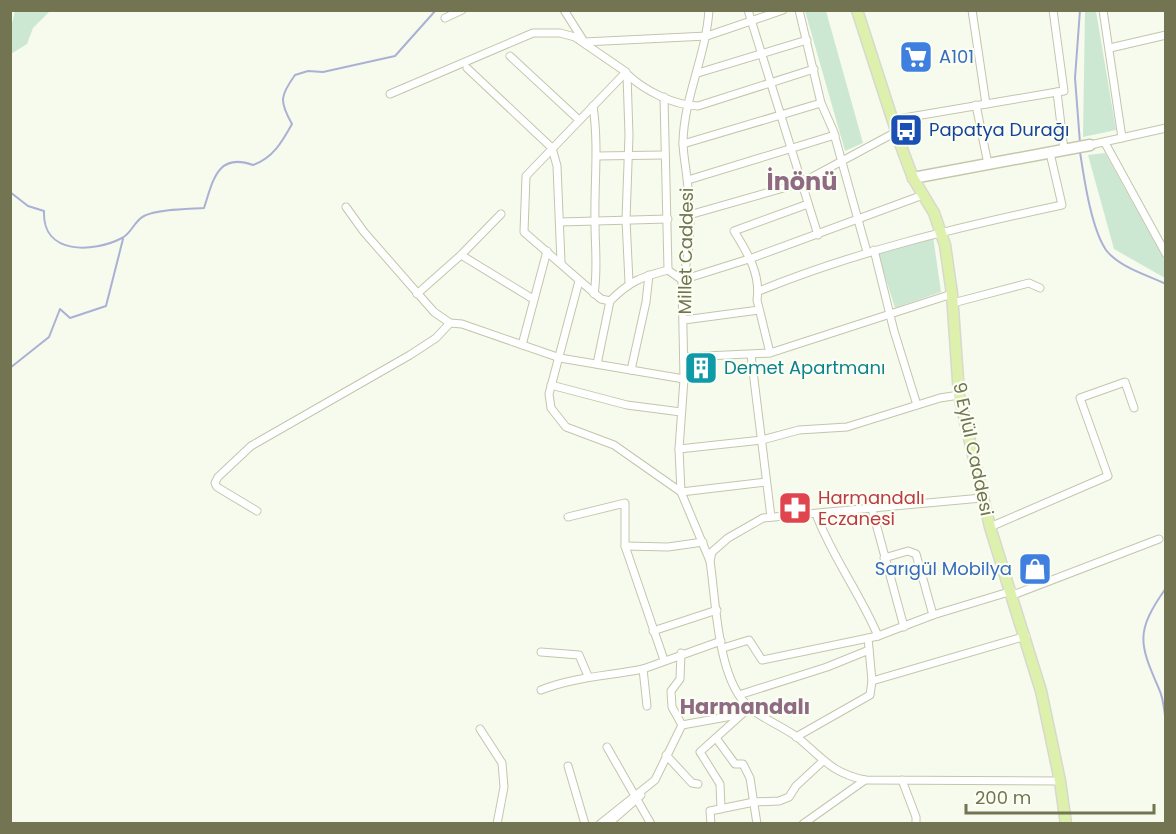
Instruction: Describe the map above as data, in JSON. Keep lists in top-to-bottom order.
{
  "streets": {
    "main road": ["9 Eylül Caddesi"],
    "street": ["Millet Caddesi"]
  },
  "districts": ["İnönü", "Harmandalı"],
  "places": {
    "supermarket": ["A101"],
    "bus stop": ["Papatya Durağı"],
    "building": ["Demet Apartmanı"],
    "pharmacy": ["Harmandalı Eczanesi"],
    "shop": ["Sarıgül Mobilya"]
  },
  "scale_bar": "200 m"
}
